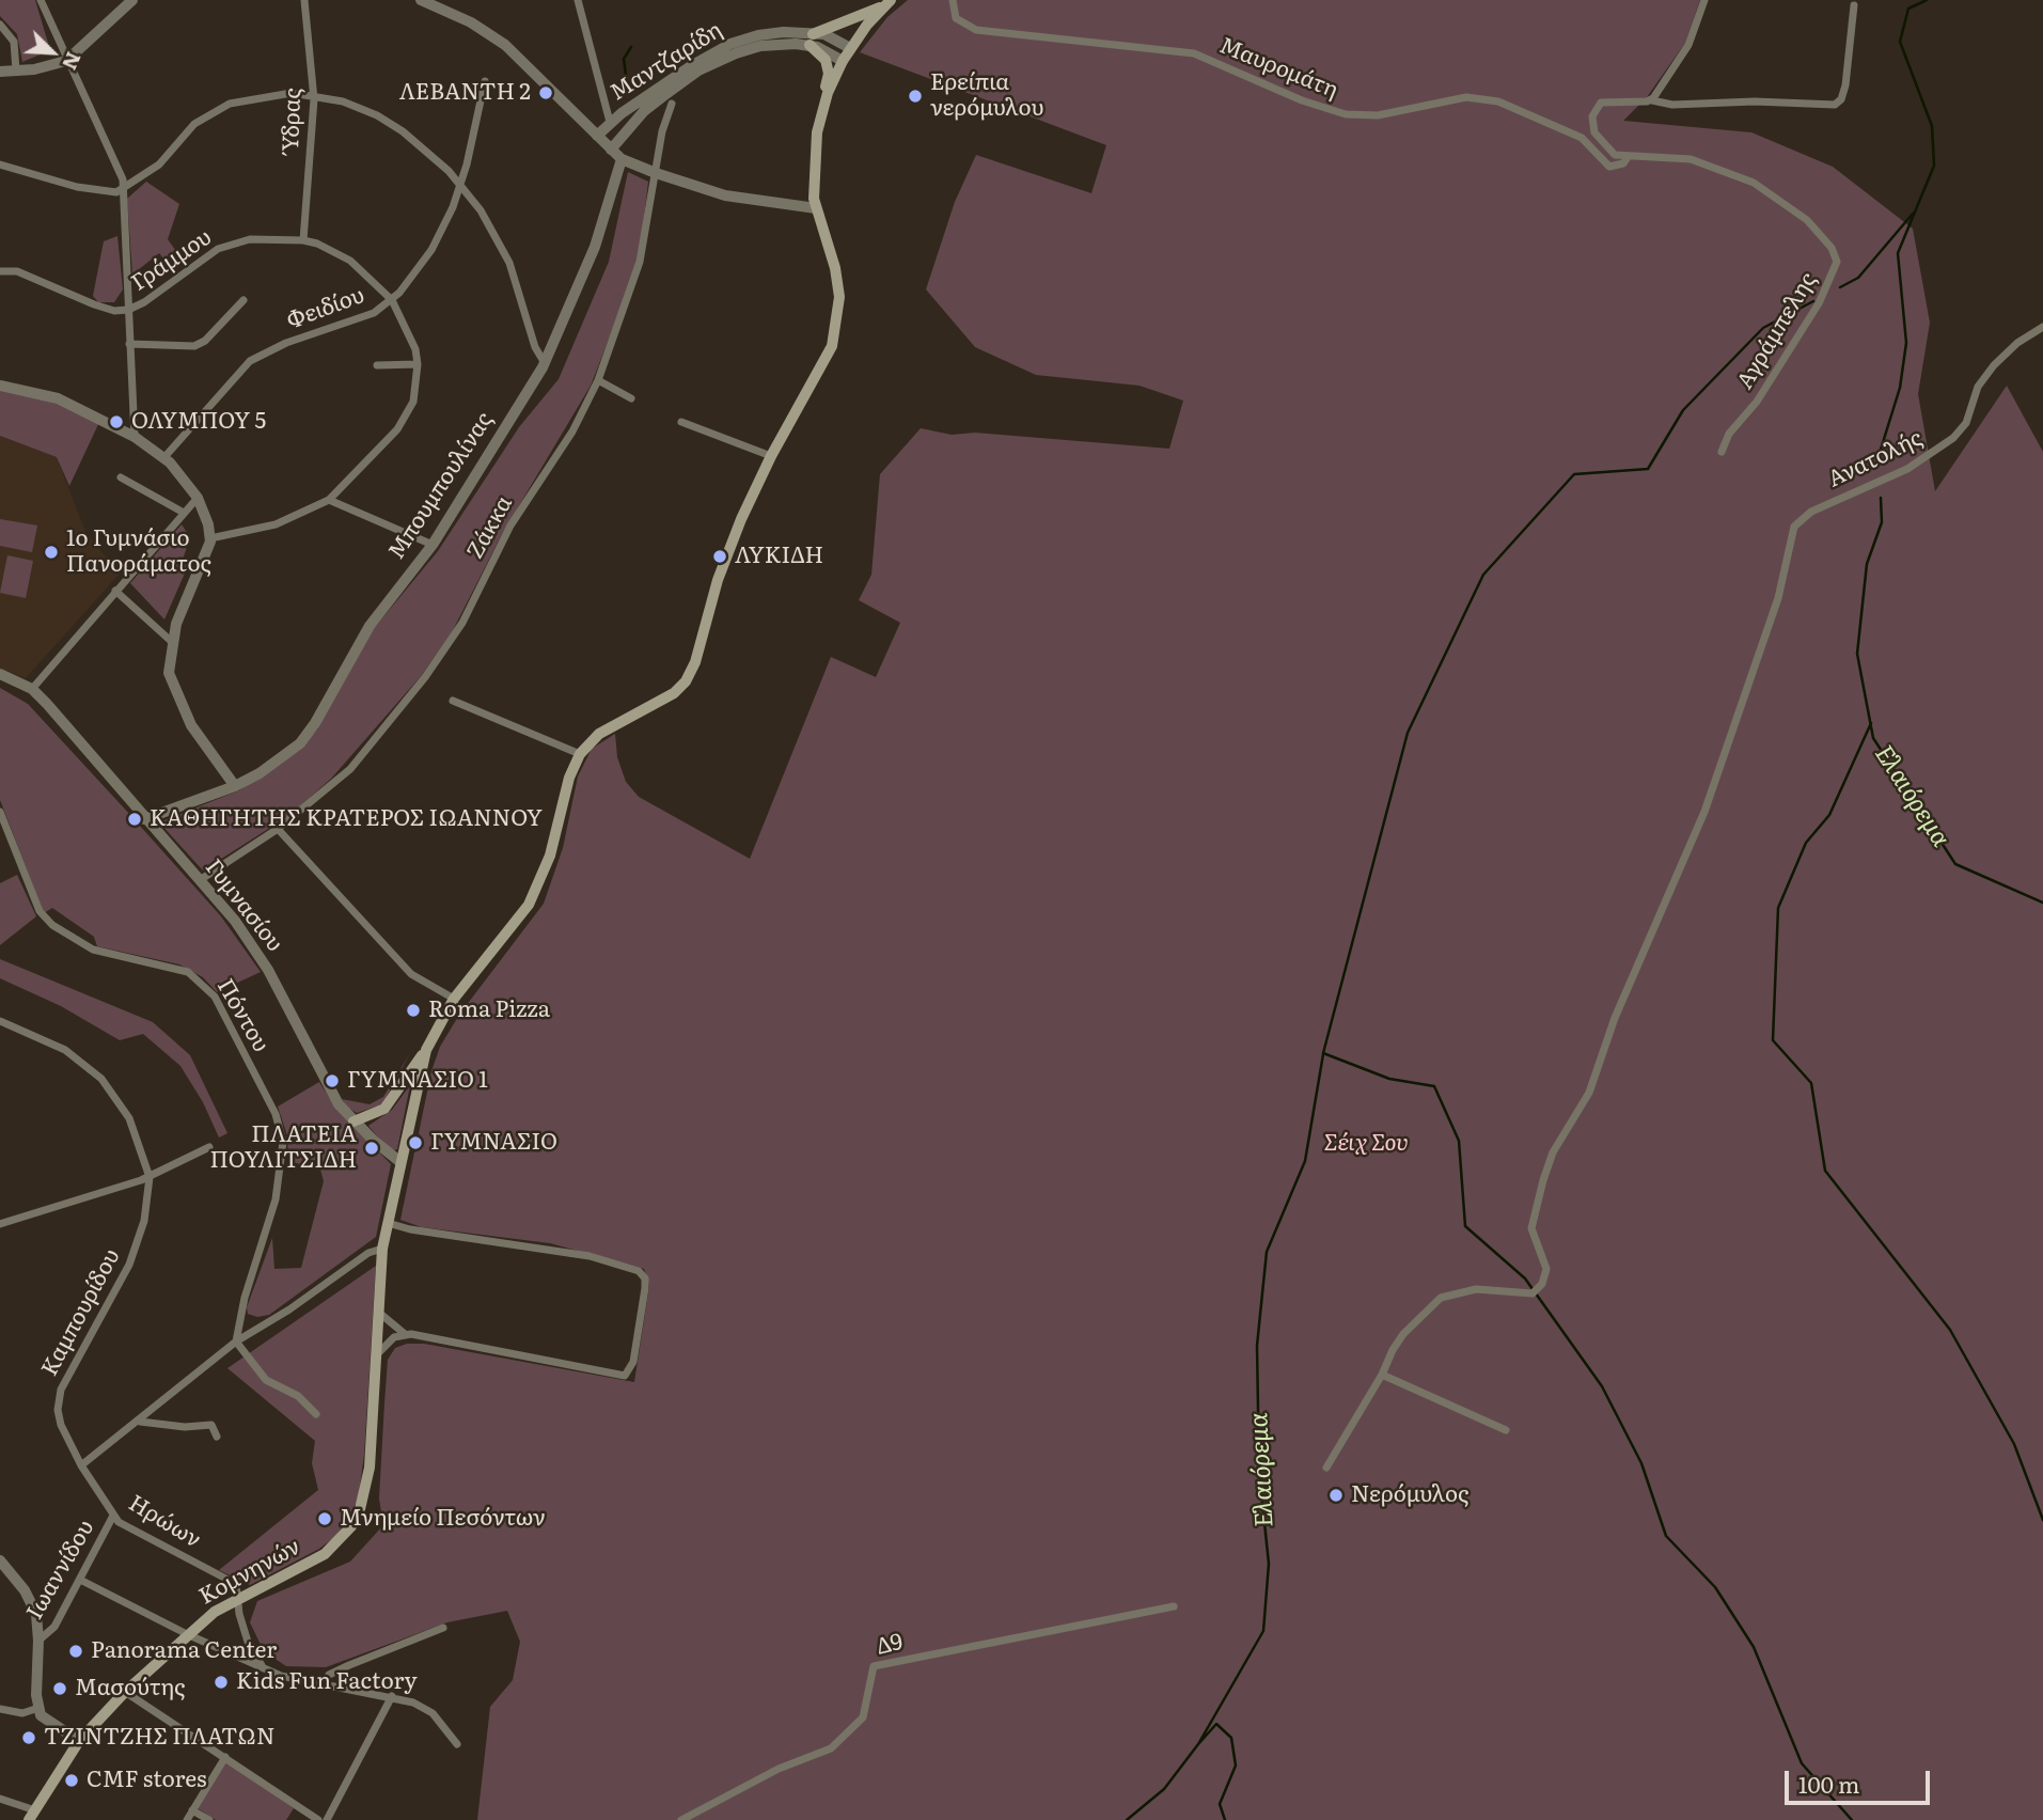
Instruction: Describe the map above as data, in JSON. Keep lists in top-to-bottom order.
{
  "streets": {
    "main road": ["Κομνηνών"],
    "street": [
      "Μαντζαρίδη",
      "Μαυρομάτη",
      "Ύδρας",
      "Γράμμου",
      "Φειδίου",
      "Αγράμπελης",
      "Ανατολής",
      "Μπουμπουλίνας",
      "Ζάκκα",
      "Γυμνασίου",
      "Πόντου",
      "Καμπουρίδου",
      "Ηρώων",
      "Ιωαννίδου",
      "Δ9"
    ]
  },
  "crossings": [
    ["Μαυρομάτη", "Αγράμπελης"],
    ["Ύδρας", "Γράμμου"],
    ["Γράμμου", "Φειδίου"],
    ["Μπουμπουλίνας", "Γυμνασίου"],
    ["Ζάκκα", "Γυμνασίου"],
    ["Γυμνασίου", "Κομνηνών"],
    ["Καμπουρίδου", "Ηρώων"],
    ["Ηρώων", "Ιωαννίδου"],
    ["Ηρώων", "Κομνηνών"]
  ],
  "water": ["Ελαιόρεμα"],
  "parks": ["Σέιχ Σου"],
  "places": [
    "ΛΕΒΑΝΤΗ 2",
    "Ερείπια νερόμυλου",
    "ΟΛΥΜΠΟΥ 5",
    "1ο Γυμνάσιο Πανοράματος",
    "ΛΥΚΙΔΗ",
    "ΚΑΘΗΓΗΤΗΣ ΚΡΑΤΕΡΟΣ ΙΩΑΝΝΟΥ",
    "Roma Pizza",
    "ΓΥΜΝΑΣΙΟ 1",
    "ΓΥΜΝΑΣΙΟ",
    "ΠΛΑΤΕΙΑ ΠΟΥΛΙΤΣΙΔΗ",
    "Νερόμυλος",
    "Μνημείο Πεσόντων",
    "Panorama Center",
    "Kids Fun Factory",
    "Μασούτης",
    "ΤΖΙΝΤΖΗΣ ΠΛΑΤΩΝ",
    "CMF stores"
  ],
  "scale_bar": "100 m",
  "north": "bottom right"
}
